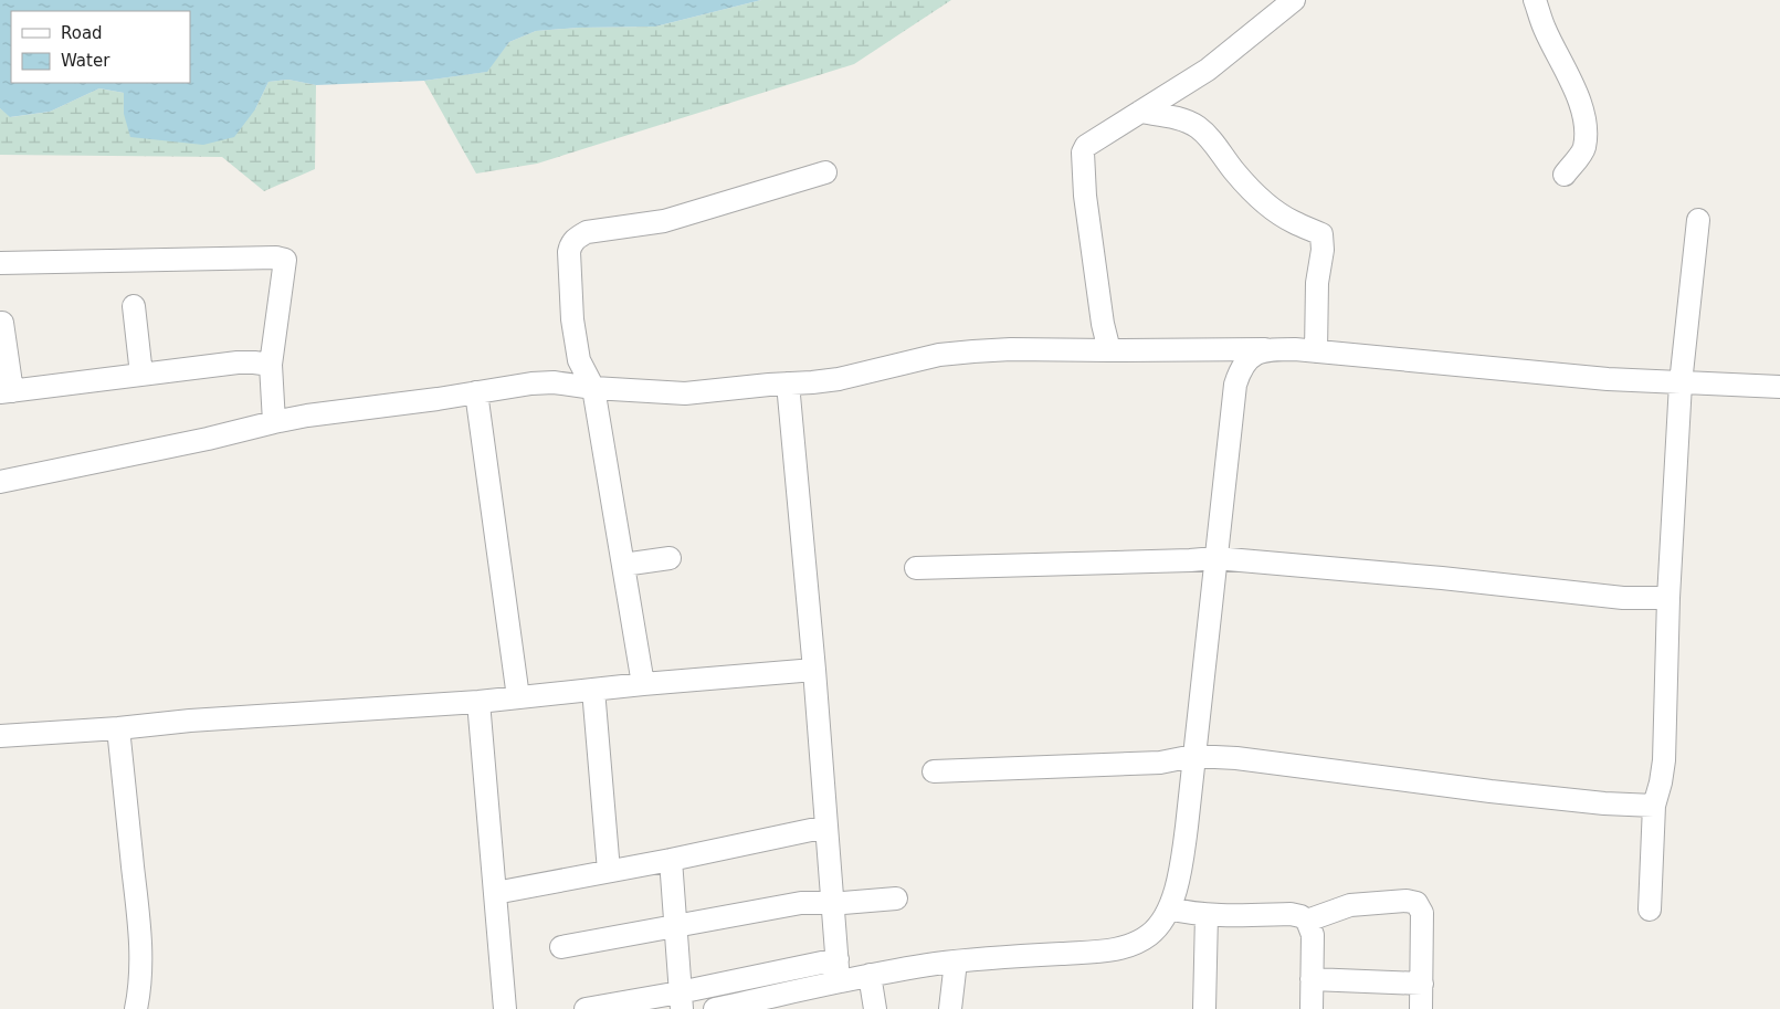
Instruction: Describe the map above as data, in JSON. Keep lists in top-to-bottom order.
{
  "legend": ["Road", "Water"]
}
